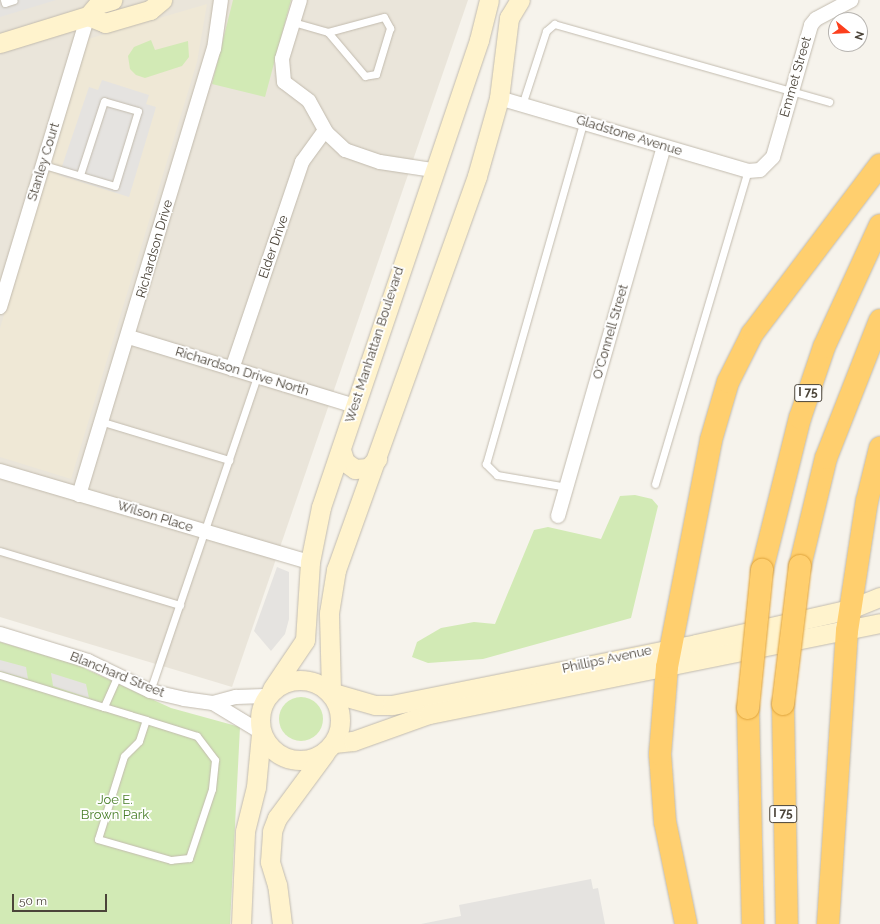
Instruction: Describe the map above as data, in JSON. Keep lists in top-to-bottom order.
{
  "streets": {
    "highway": ["I 75"],
    "main road": ["West Manhattan Boulevard", "Phillips Avenue"],
    "street": [
      "Emmet Street",
      "Gladstone Avenue",
      "Stanley Court",
      "Elder Drive",
      "Richardson Drive",
      "O'Connell Street",
      "Richardson Drive North",
      "Wilson Place",
      "Blanchard Street"
    ]
  },
  "crossings": [
    ["Emmet Street", "Gladstone Avenue"],
    ["Gladstone Avenue", "O'Connell Street"],
    ["Elder Drive", "Richardson Drive North"],
    ["Richardson Drive", "Richardson Drive North"],
    ["Richardson Drive", "Wilson Place"],
    ["West Manhattan Boulevard", "Richardson Drive North"],
    ["West Manhattan Boulevard", "Wilson Place"],
    ["West Manhattan Boulevard", "Phillips Avenue"]
  ],
  "parks": ["Joe E. Brown Park"],
  "scale_bar": "50 m",
  "north": "right"
}
